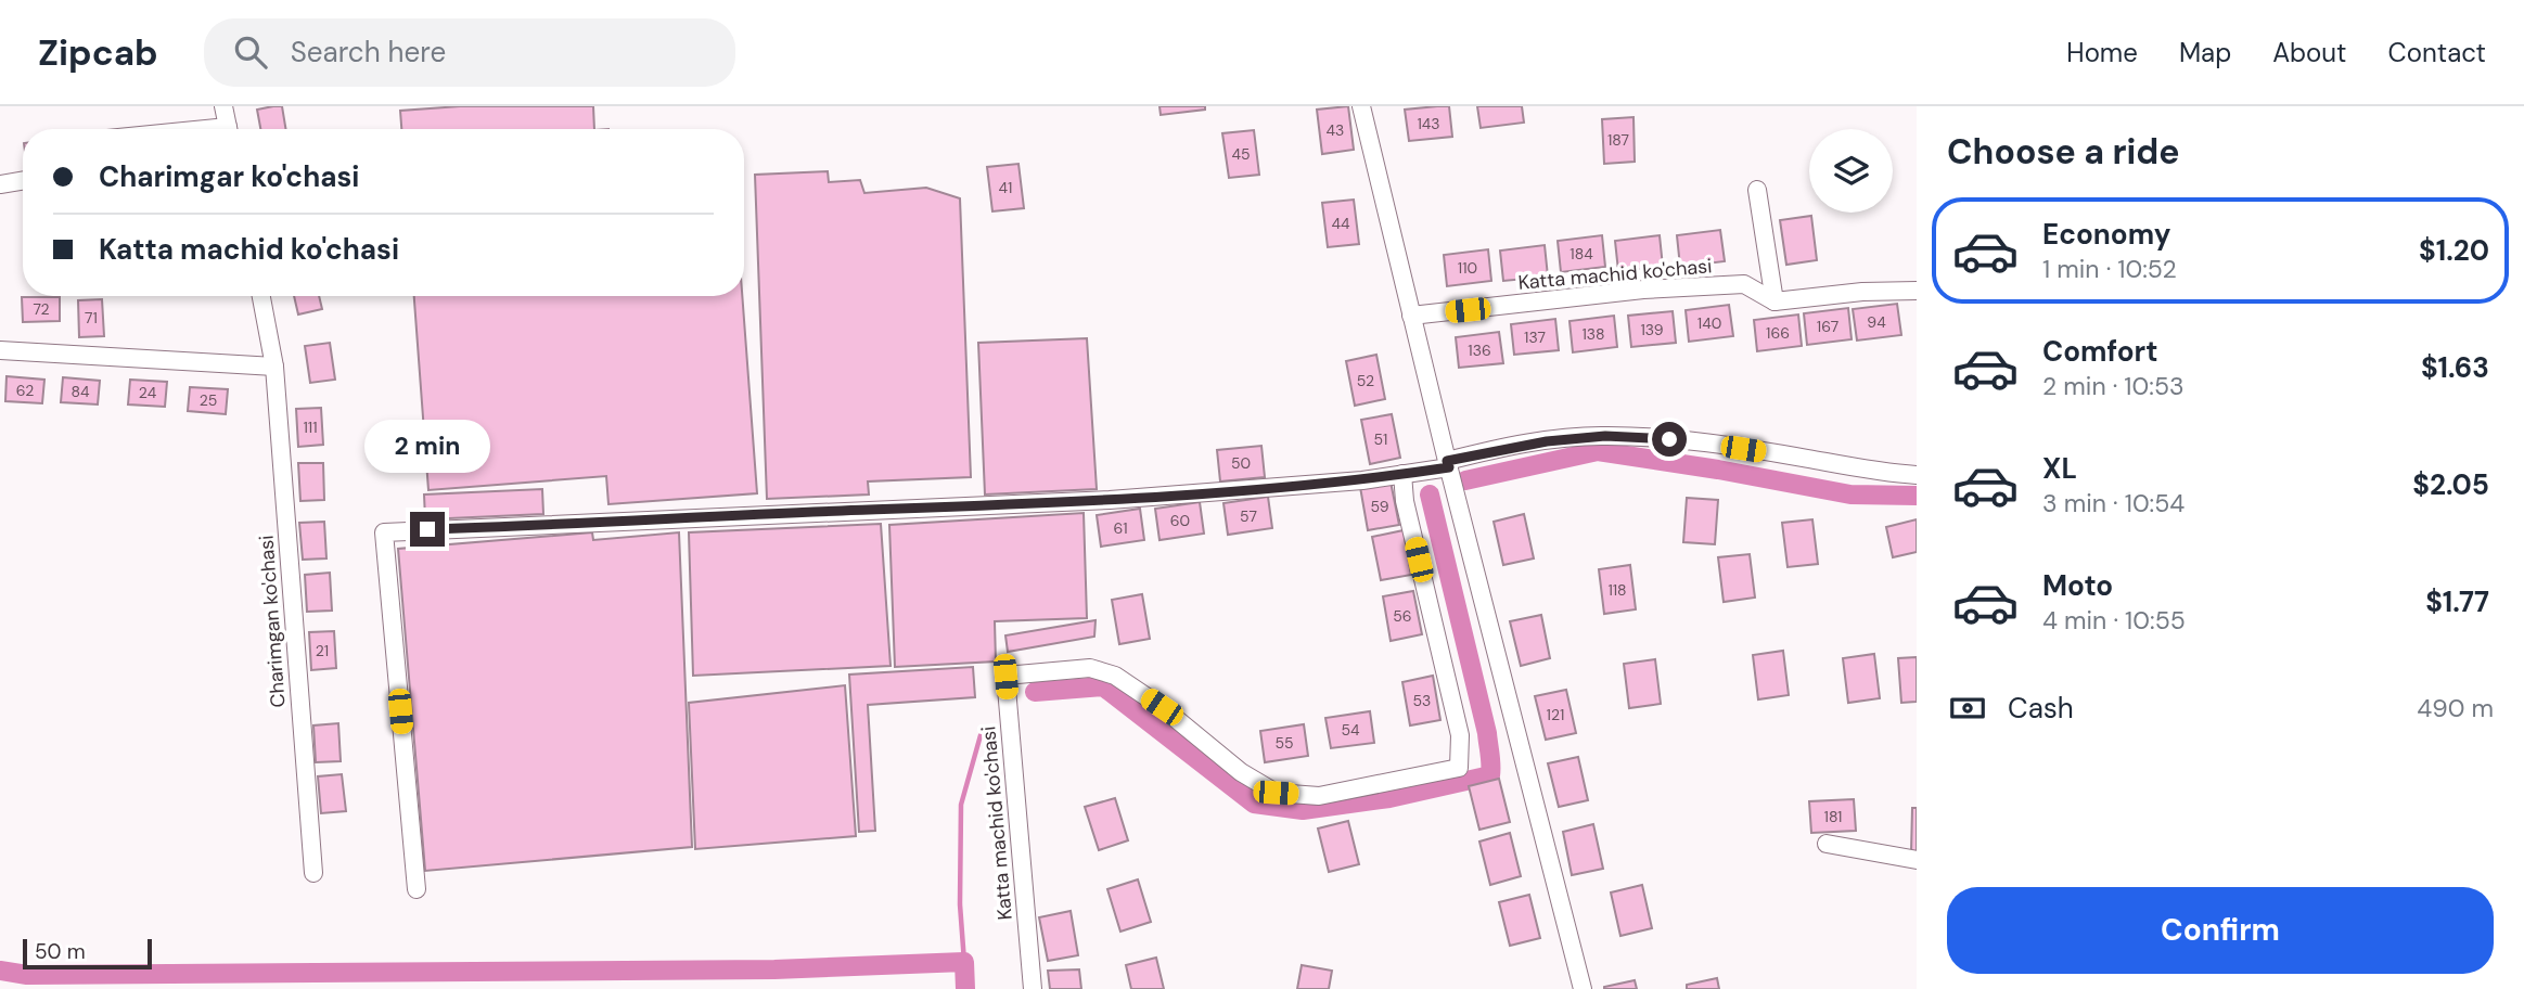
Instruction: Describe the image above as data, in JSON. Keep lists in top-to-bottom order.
{
  "streets": {
    "street": ["Katta machid ko'chasi", "Charimgan ko'chasi"]
  },
  "house_numbers": [
    "143",
    "43",
    "187",
    "45",
    "41",
    "44",
    "184",
    "110",
    "72",
    "71",
    "94",
    "140",
    "167",
    "139",
    "166",
    "138",
    "137",
    "136",
    "52",
    "62",
    "84",
    "24",
    "25",
    "111",
    "51",
    "50",
    "59",
    "57",
    "60",
    "61",
    "118",
    "56",
    "21",
    "53",
    "121",
    "54",
    "55",
    "181"
  ],
  "scale_bar": "50 m",
  "page": {
    "header": "Zipcab",
    "search": "Search here",
    "nav": [
      "Home",
      "Map",
      "About",
      "Contact"
    ],
    "heading": "Choose a ride",
    "banner": ["Charimgar ko'chasi", "Katta machid ko'chasi"],
    "list": [
      {
        "name": "Economy",
        "note": "1 min · 10:52",
        "value": "$1.20"
      },
      {
        "name": "Comfort",
        "note": "2 min · 10:53",
        "value": "$1.63"
      },
      {
        "name": "XL",
        "note": "3 min · 10:54",
        "value": "$2.05"
      },
      {
        "name": "Moto",
        "note": "4 min · 10:55",
        "value": "$1.77"
      }
    ],
    "bubble": "2 min",
    "pay": ["Cash", "490 m"],
    "buttons": "Confirm",
    "scale": "50 m"
  }
}
